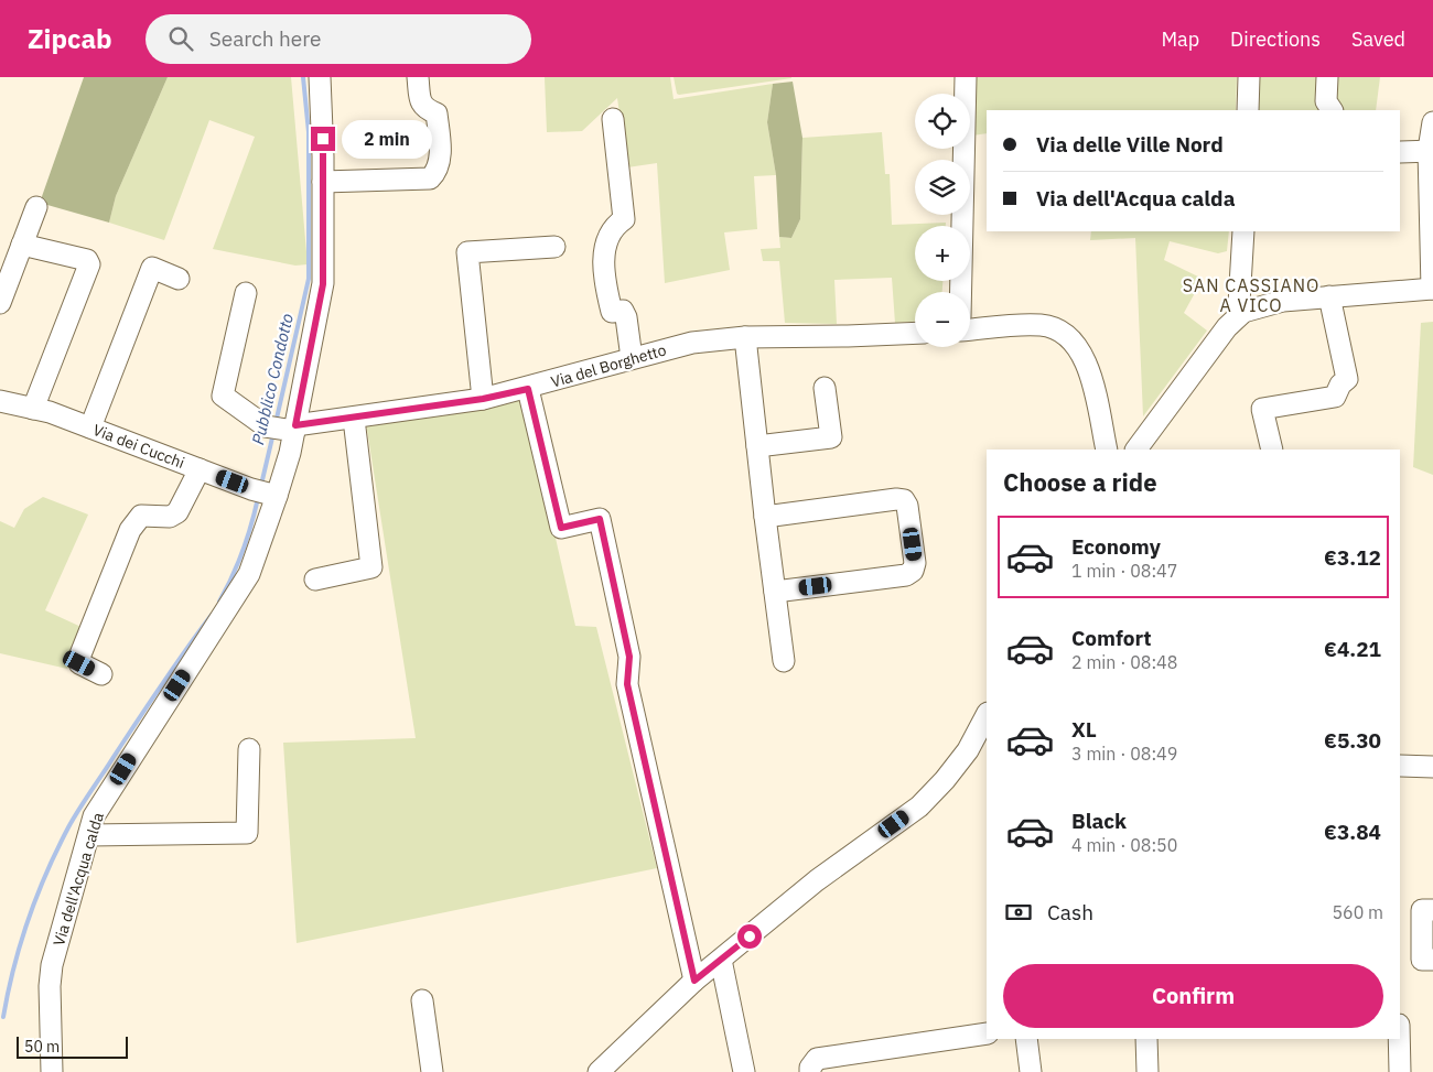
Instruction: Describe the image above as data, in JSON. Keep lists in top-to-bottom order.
{
  "streets": {
    "street": ["Via del Borghetto", "Via dei Cucchi", "Via dell'Acqua calda"]
  },
  "crossings": [
    ["Via del Borghetto", "Via dell'Acqua calda"],
    ["Via dei Cucchi", "Via dell'Acqua calda"]
  ],
  "districts": ["SAN CASSIANO A VICO"],
  "water": ["Pubblico Condotto"],
  "scale_bar": "50 m",
  "page": {
    "header": "Zipcab",
    "search": "Search here",
    "nav": ["Map", "Directions", "Saved"],
    "map_buttons": ["+", "−"],
    "banner": ["Via delle Ville Nord", "Via dell'Acqua calda"],
    "bubble": "2 min",
    "heading": "Choose a ride",
    "list": [
      {
        "name": "Economy",
        "note": "1 min · 08:47",
        "value": "€3.12"
      },
      {
        "name": "Comfort",
        "note": "2 min · 08:48",
        "value": "€4.21"
      },
      {
        "name": "XL",
        "note": "3 min · 08:49",
        "value": "€5.30"
      },
      {
        "name": "Black",
        "note": "4 min · 08:50",
        "value": "€3.84"
      }
    ],
    "pay": ["Cash", "560 m"],
    "buttons": "Confirm",
    "scale": "50 m"
  }
}
